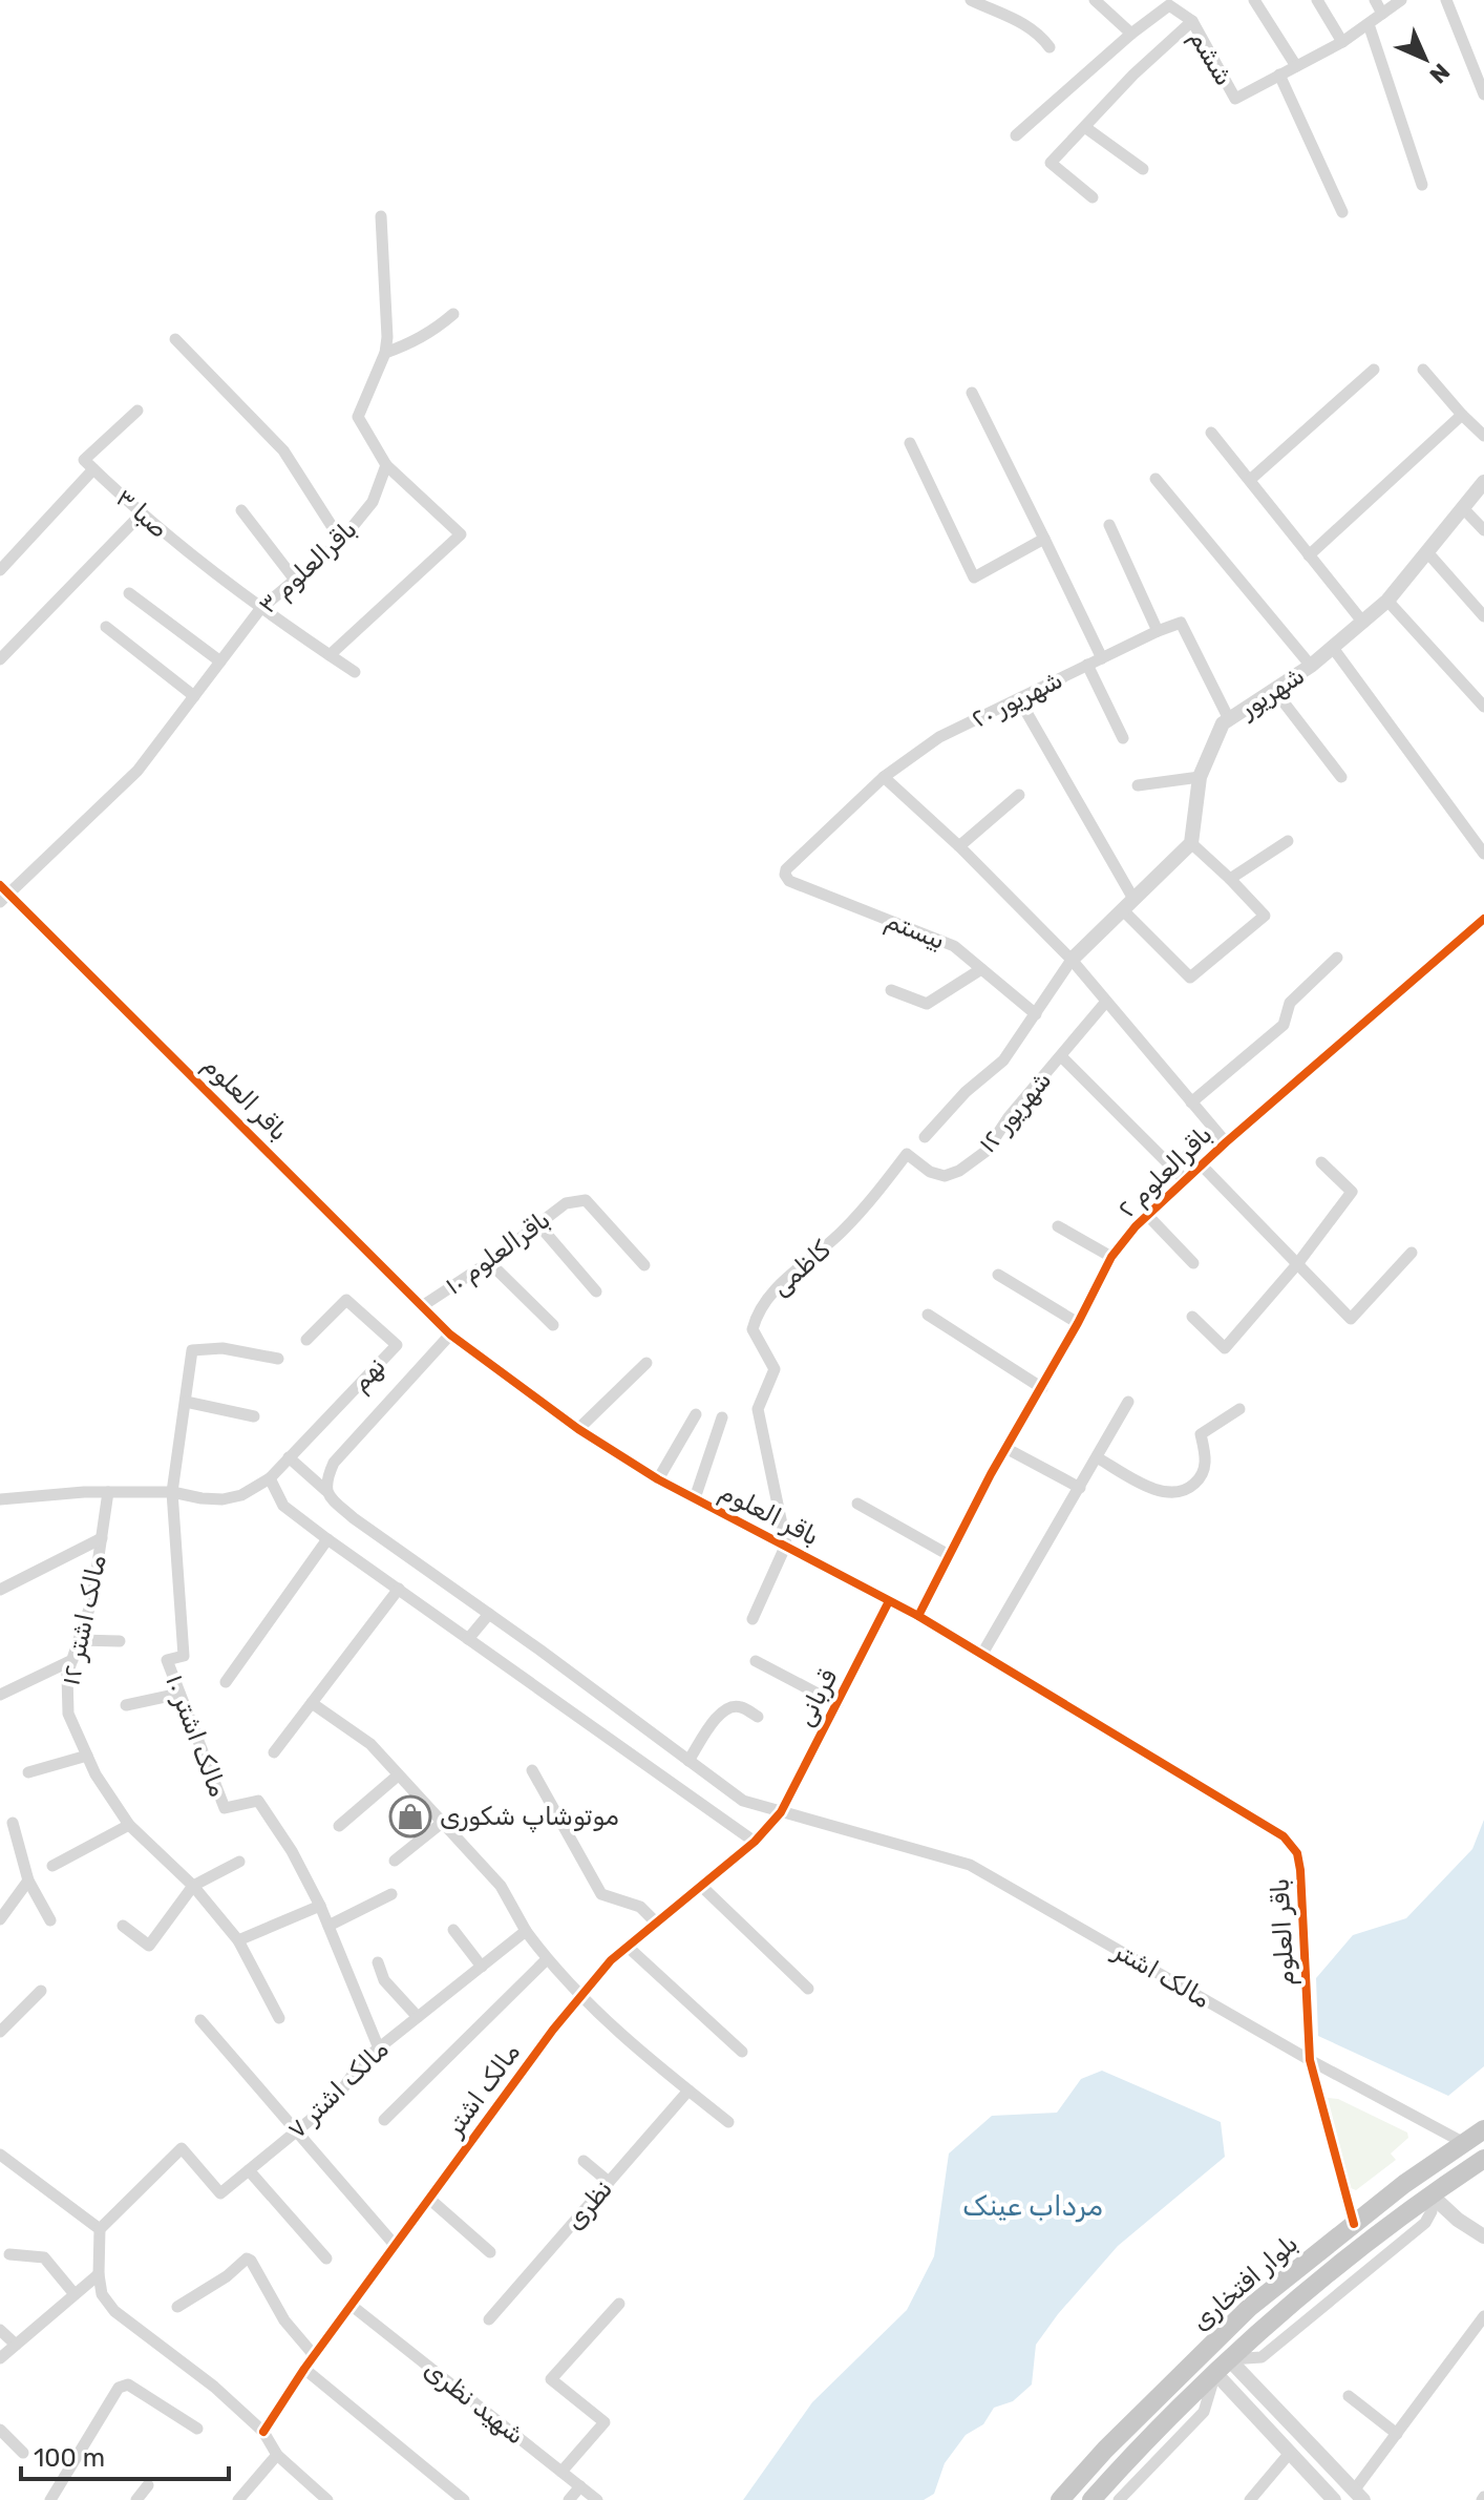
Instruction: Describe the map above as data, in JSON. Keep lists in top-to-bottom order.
{
  "streets": {
    "highway": ["بلوار افتخاری"],
    "street": [
      "ششم",
      "صبا ۳",
      "باقرالعلوم ۳",
      "شهریور",
      "شهریور ۲۰",
      "بیستم",
      "باقر العلوم",
      "شهریور ۱۲",
      "باقرالعلوم ۲",
      "باقرالعلوم ۱۰",
      "کاظمی",
      "نهم",
      "مالک اشتر ۱۲",
      "قربانی",
      "مالک اشتر ۱۰",
      "مالک اشتر",
      "مالک اشتر ۷",
      "نظری",
      "شهید نظری"
    ]
  },
  "crossings": [
    ["صبا ۳", "باقرالعلوم ۳"],
    ["باقرالعلوم ۳", "باقر العلوم"],
    ["شهریور ۲۰", "بیستم"],
    ["باقر العلوم", "باقرالعلوم ۲"],
    ["باقر العلوم", "باقرالعلوم ۱۰"],
    ["باقر العلوم", "کاظمی"],
    ["باقر العلوم", "قربانی"],
    ["باقر العلوم", "مالک اشتر"],
    ["باقر العلوم", "بلوار افتخاری"],
    ["شهریور ۱۲", "کاظمی"],
    ["قربانی", "مالک اشتر"],
    ["مالک اشتر ۱۰", "مالک اشتر ۷"],
    ["مالک اشتر", "شهید نظری"]
  ],
  "water": ["مرداب عینک"],
  "places": {
    "shop": ["موتوشاپ شکوری"]
  },
  "scale_bar": "100 m",
  "north": "bottom right"
}
